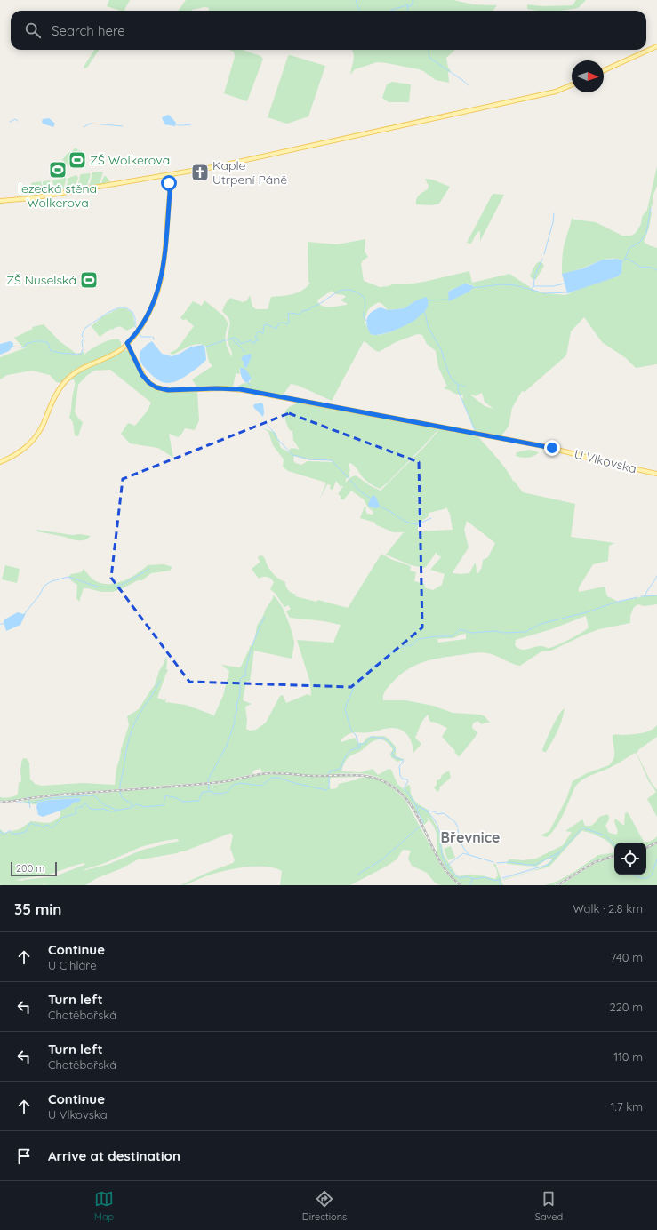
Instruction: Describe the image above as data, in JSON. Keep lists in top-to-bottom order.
{
  "streets": {
    "main road": ["U Vlkovska"]
  },
  "districts": ["Břevnice"],
  "places": {
    "sports": ["ZŠ Wolkerova", "lezecká stěna Wolkerova", "ZŠ Nuselská"],
    "church": ["Kaple Utrpení Páně"]
  },
  "scale_bar": "200 m",
  "north": "right",
  "page": {
    "search": "Search here",
    "scale": "200 m",
    "heading": ["35 min", "Walk · 2.8 km"],
    "list": [
      ["Continue", "U Cihláře", "740 m"],
      ["Turn left", "Chotěbořská", "220 m"],
      ["Turn left", "Chotěbořská", "110 m"],
      ["Continue", "U Vlkovska", "1.7 km"],
      "Arrive at destination"
    ],
    "nav": ["Map", "Directions", "Saved"]
  }
}
